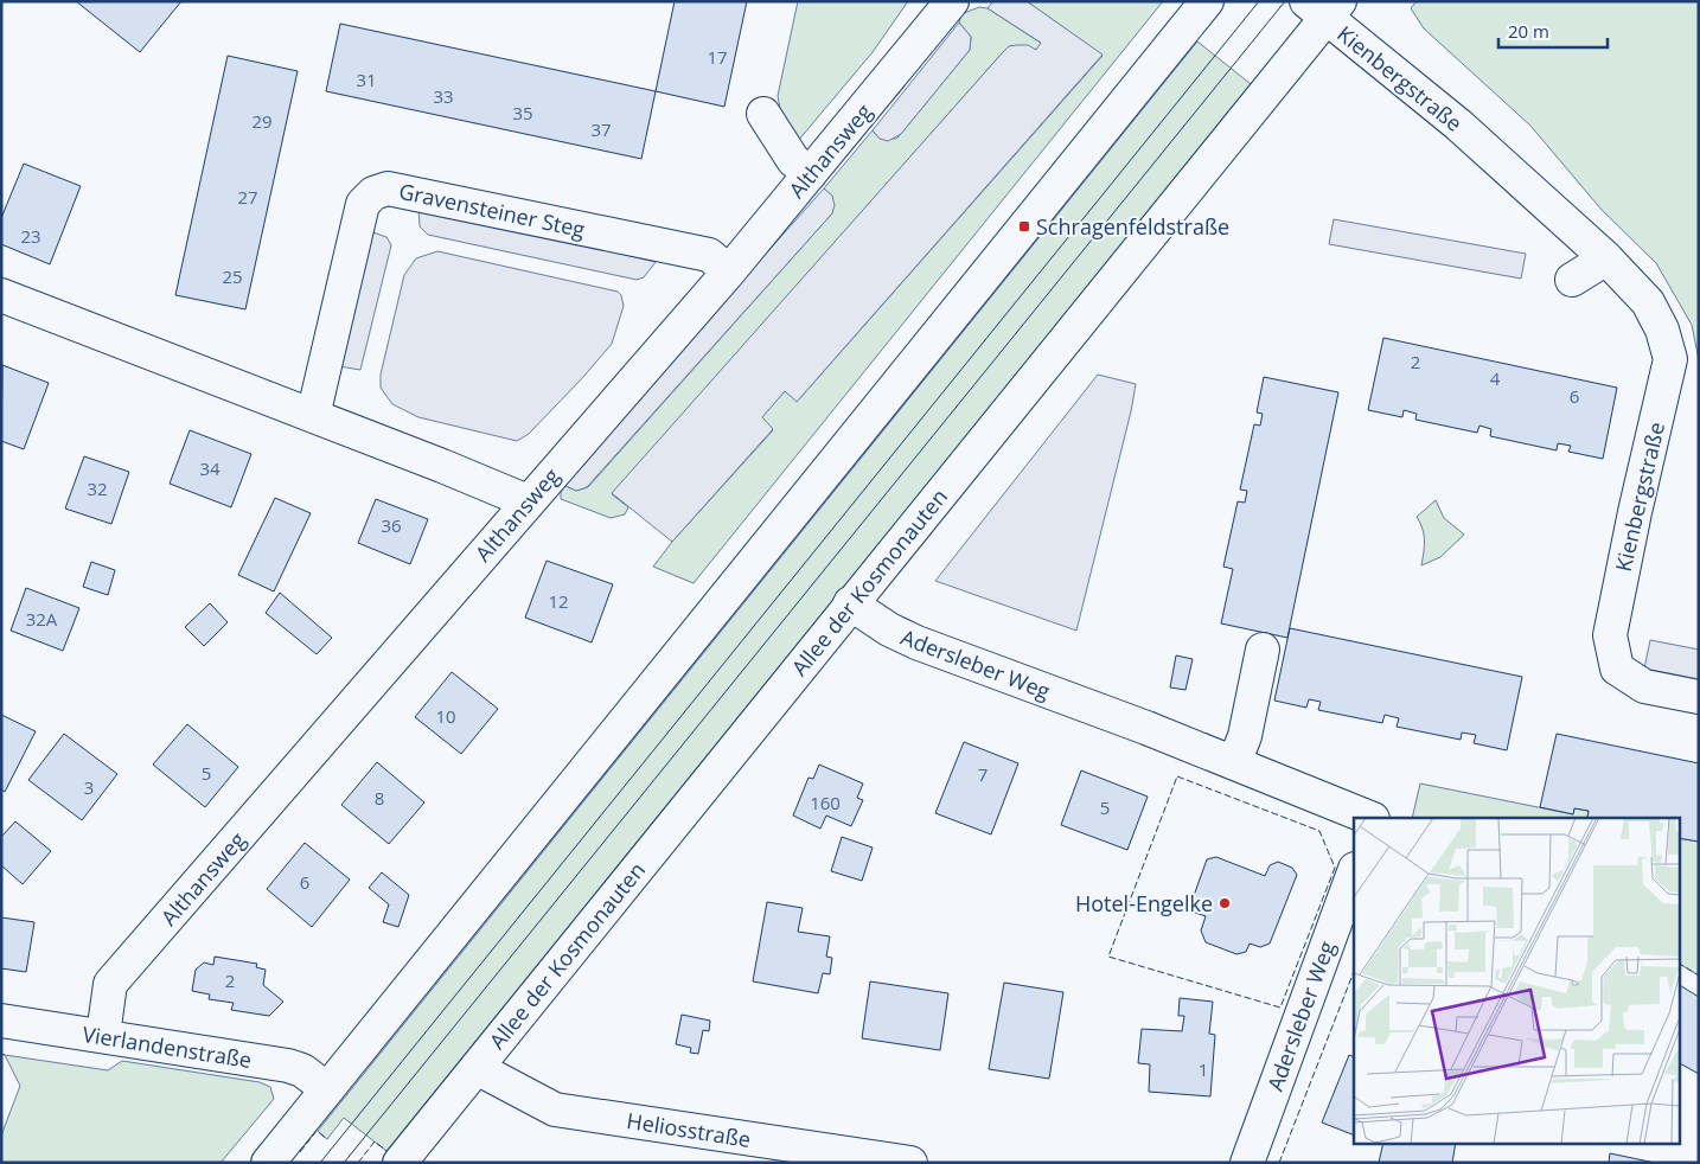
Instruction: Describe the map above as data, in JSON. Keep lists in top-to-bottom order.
{
  "streets": {
    "street": [
      "Kienbergstraße",
      "Althansweg",
      "Gravensteiner Steg",
      "Allee der Kosmonauten",
      "Adersleber Weg",
      "Vierlandenstraße",
      "Heliosstraße"
    ]
  },
  "crossings": [
    ["Kienbergstraße", "Allee der Kosmonauten"],
    ["Althansweg", "Gravensteiner Steg"],
    ["Althansweg", "Vierlandenstraße"],
    ["Allee der Kosmonauten", "Adersleber Weg"],
    ["Allee der Kosmonauten", "Heliosstraße"]
  ],
  "places": {
    "transit": ["Schragenfeldstraße"],
    "other": ["Hotel-Engelke"]
  },
  "house_numbers": [
    "17",
    "31",
    "33",
    "35",
    "29",
    "37",
    "27",
    "23",
    "25",
    "2",
    "4",
    "6",
    "34",
    "32",
    "36",
    "12",
    "32A",
    "10",
    "5",
    "7",
    "3",
    "8",
    "160",
    "5",
    "6",
    "2",
    "1"
  ],
  "scale_bar": "20 m"
}
